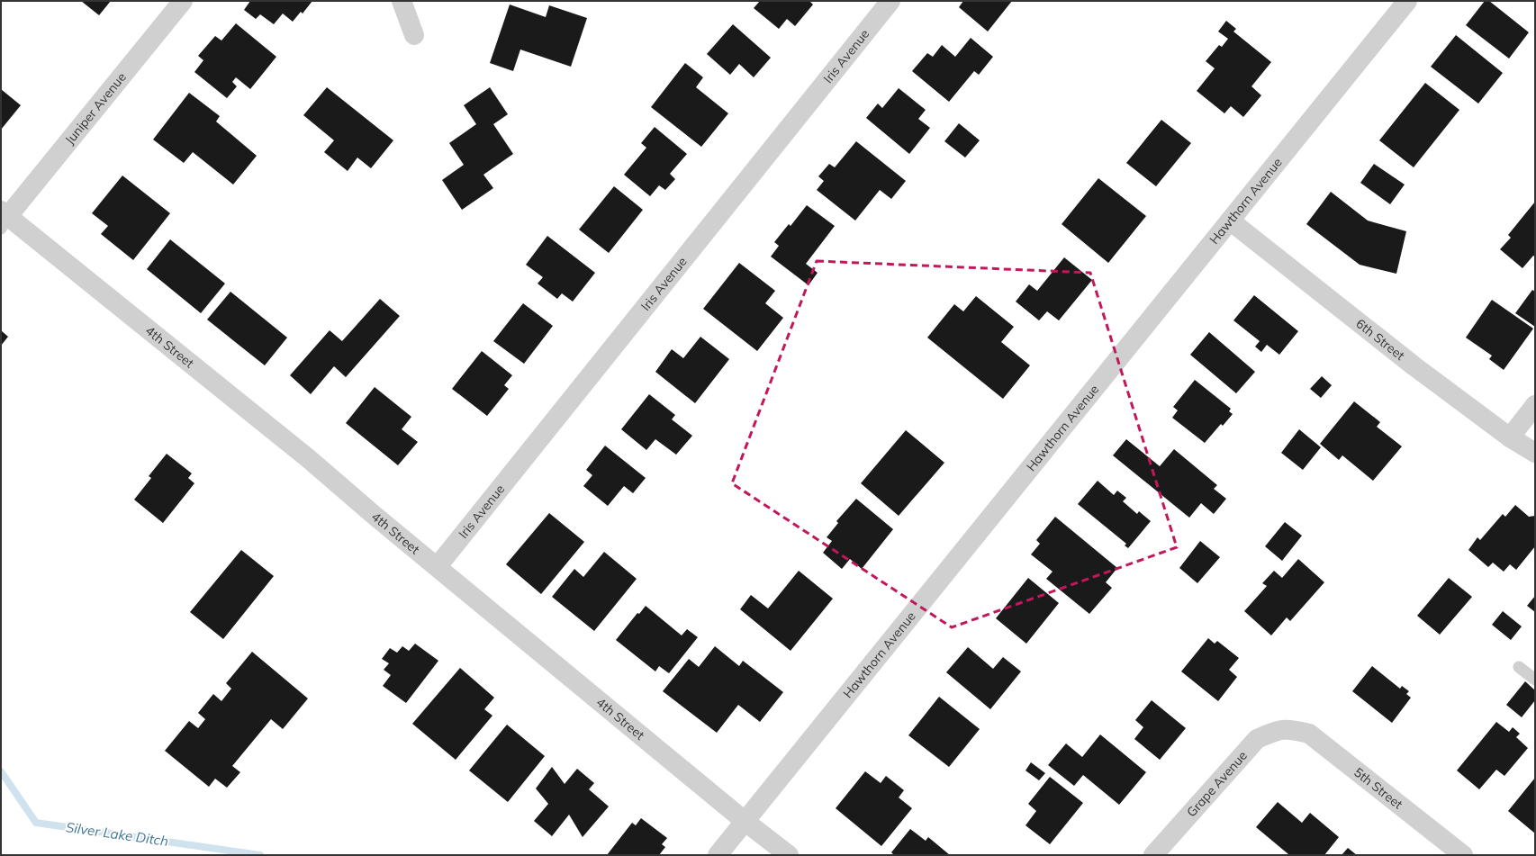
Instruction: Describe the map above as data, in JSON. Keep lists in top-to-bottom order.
{
  "streets": {
    "street": [
      "Iris Avenue",
      "Juniper Avenue",
      "Hawthorn Avenue",
      "6th Street",
      "4th Street",
      "Grape Avenue",
      "5th Street"
    ]
  },
  "crossings": [
    ["Iris Avenue", "4th Street"],
    ["Juniper Avenue", "4th Street"],
    ["Hawthorn Avenue", "6th Street"],
    ["Hawthorn Avenue", "4th Street"],
    ["Grape Avenue", "5th Street"]
  ],
  "water": ["Silver Lake Ditch"]
}
